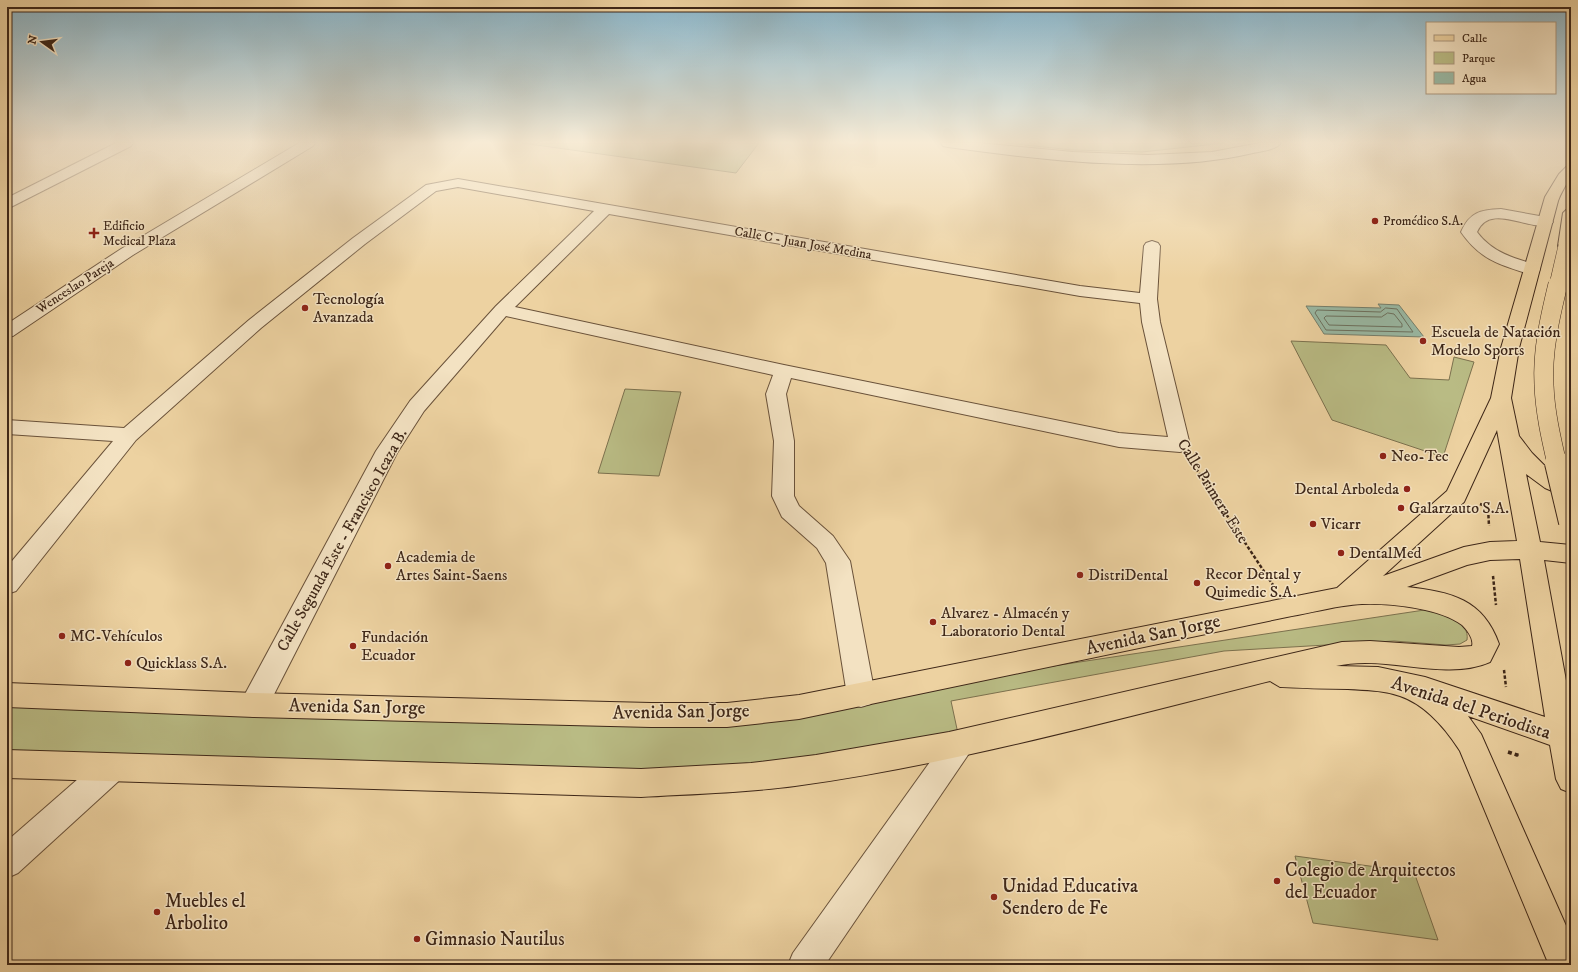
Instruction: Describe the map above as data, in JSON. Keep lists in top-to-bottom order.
{
  "streets": {
    "main road": ["Avenida San Jorge", "Avenida del Periodista"],
    "street": [
      "Calle C - Juan José Medina",
      "Wenceslao Pareja",
      "Calle Primera Este",
      "Calle Segunda Este - Francisco Icaza B."
    ]
  },
  "crossings": [
    ["Calle C - Juan José Medina", "Calle Primera Este"],
    ["Calle C - Juan José Medina", "Calle Segunda Este - Francisco Icaza B."],
    ["Calle Primera Este", "Avenida San Jorge"],
    ["Calle Segunda Este - Francisco Icaza B.", "Avenida San Jorge"]
  ],
  "places": {
    "other": [
      "Promédico S.A.",
      "Tecnología Avanzada",
      "Escuela de Natación Modelo Sports",
      "Neo-Tec",
      "Dental Arboleda",
      "Galarzauto S.A.",
      "Vicarr",
      "DentalMed",
      "Academia de Artes Saint-Saens",
      "DistriDental",
      "Recor Dental y Quimedic S.A.",
      "Alvarez - Almacén y Laboratorio Dental",
      "MC-Vehículos",
      "Fundación Ecuador",
      "Quicklass S.A.",
      "Colegio de Arquitectos del Ecuador",
      "Unidad Educativa Sendero de Fe",
      "Muebles el Arbolito",
      "Gimnasio Nautilus"
    ],
    "health": ["Edificio Medical Plaza"]
  },
  "legend": ["Calle", "Parque", "Agua"],
  "north": "left"
}
